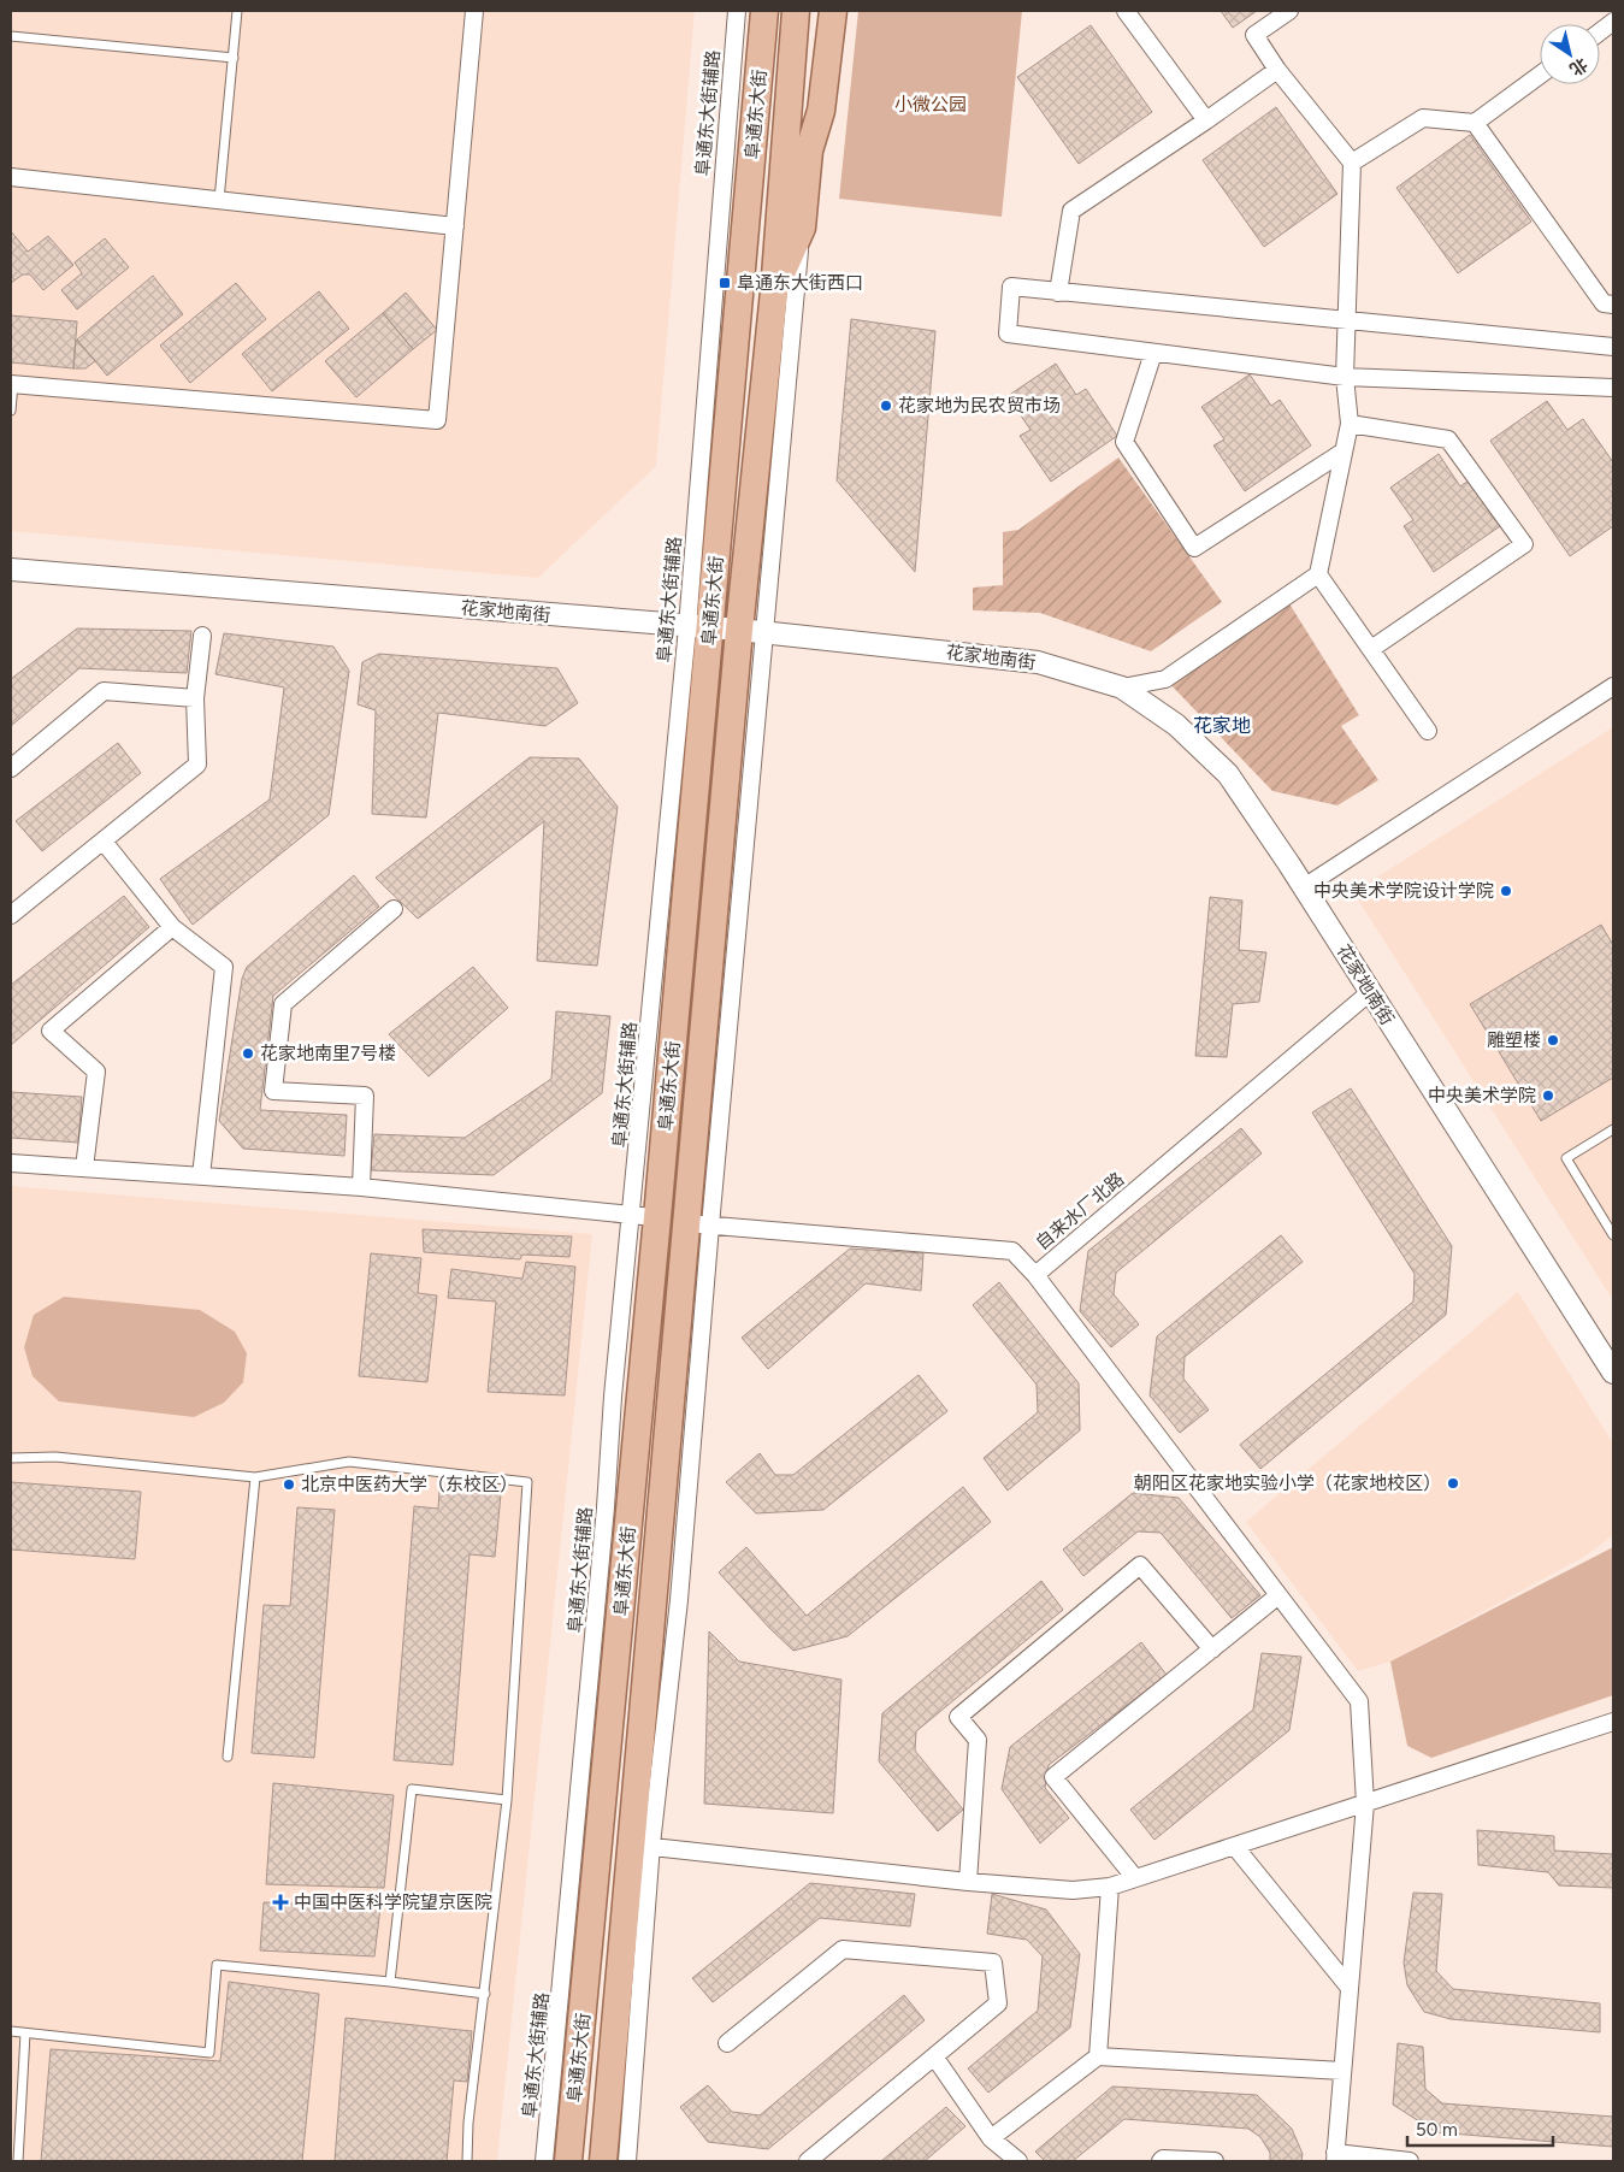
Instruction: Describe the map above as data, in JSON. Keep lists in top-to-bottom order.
{
  "streets": {
    "main road": ["阜通东大街"],
    "street": ["阜通东大街辅路", "花家地南街", "自来水厂北路"]
  },
  "crossings": [
    ["阜通东大街辅路", "阜通东大街"],
    ["阜通东大街辅路", "花家地南街"],
    ["阜通东大街", "花家地南街"],
    ["阜通东大街", "自来水厂北路"],
    ["花家地南街", "自来水厂北路"]
  ],
  "districts": ["花家地"],
  "parks": ["小微公园"],
  "places": {
    "transit": ["阜通东大街西口"],
    "other": [
      "花家地为民农贸市场",
      "中央美术学院设计学院",
      "雕塑楼",
      "花家地南里7号楼",
      "中央美术学院",
      "朝阳区花家地实验小学（花家地校区）",
      "北京中医药大学（东校区）"
    ],
    "health": ["中国中医科学院望京医院"]
  },
  "scale_bar": "50 m",
  "north": "bottom right"
}
